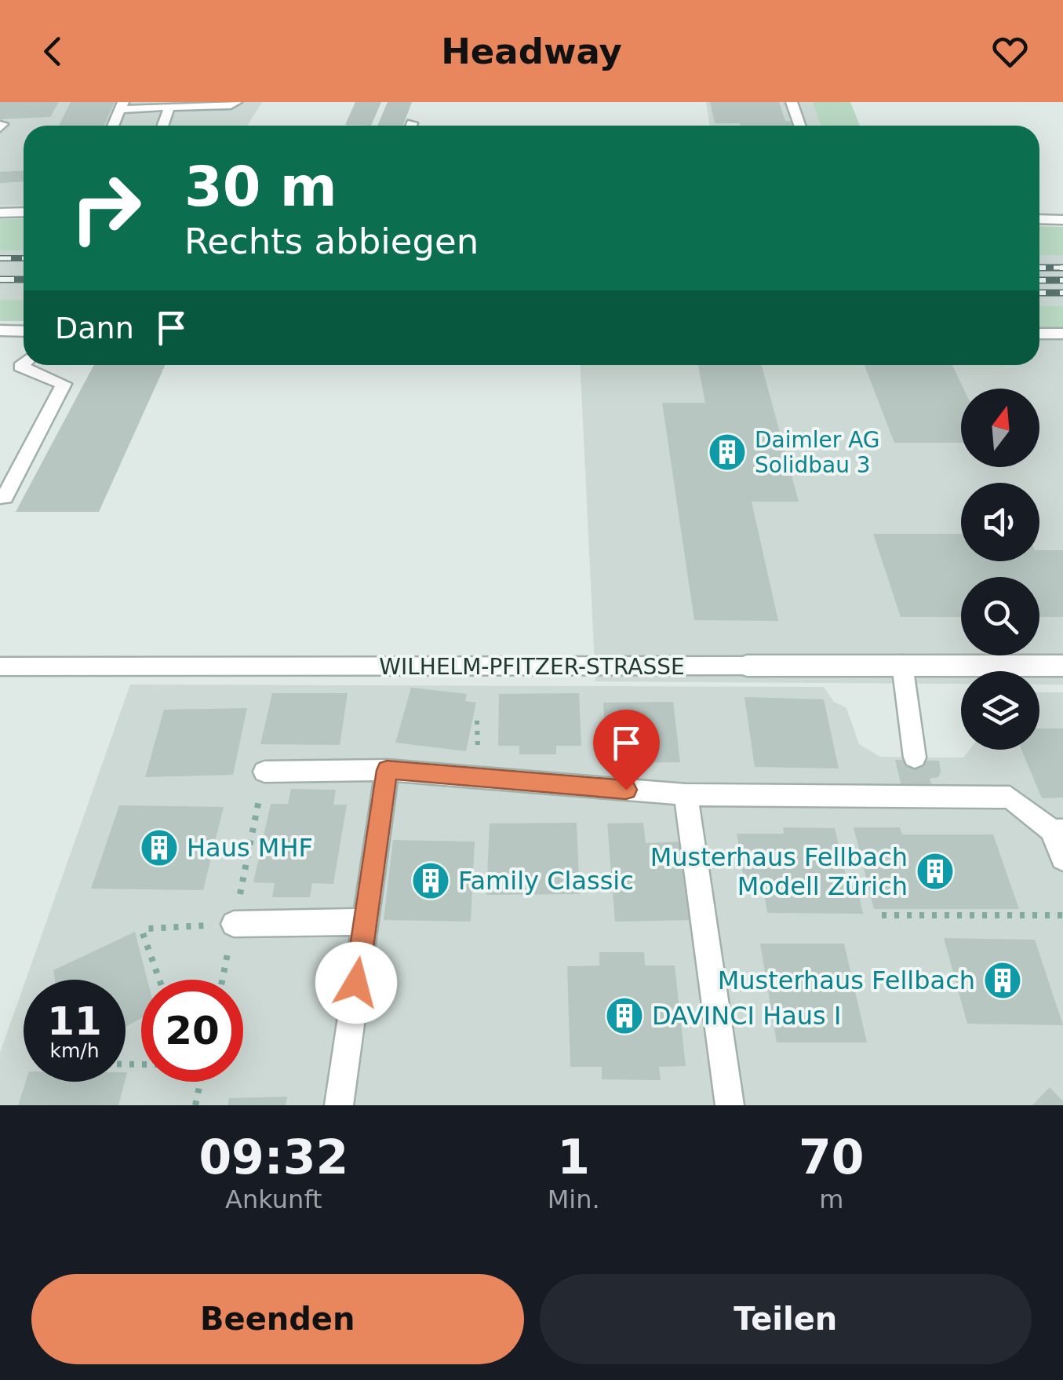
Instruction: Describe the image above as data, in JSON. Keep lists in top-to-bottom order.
{
  "streets": {
    "street": ["WILHELM-PFITZER-STRASSE"]
  },
  "places": {
    "building": [
      "Daimler AG Solidbau 3",
      "Haus MHF",
      "Musterhaus Fellbach Modell Zürich",
      "Family Classic",
      "Musterhaus Fellbach",
      "DAVINCI Haus I"
    ]
  },
  "north": "top",
  "page": {
    "header": "Headway",
    "turn": ["30 m", "Rechts abbiegen"],
    "then": "Dann",
    "speed": "11 km/h",
    "limit": "20",
    "eta": [
      "09:32",
      "Ankunft",
      "1",
      "Min.",
      "70",
      "m"
    ],
    "buttons": ["Beenden", "Teilen"]
  }
}
